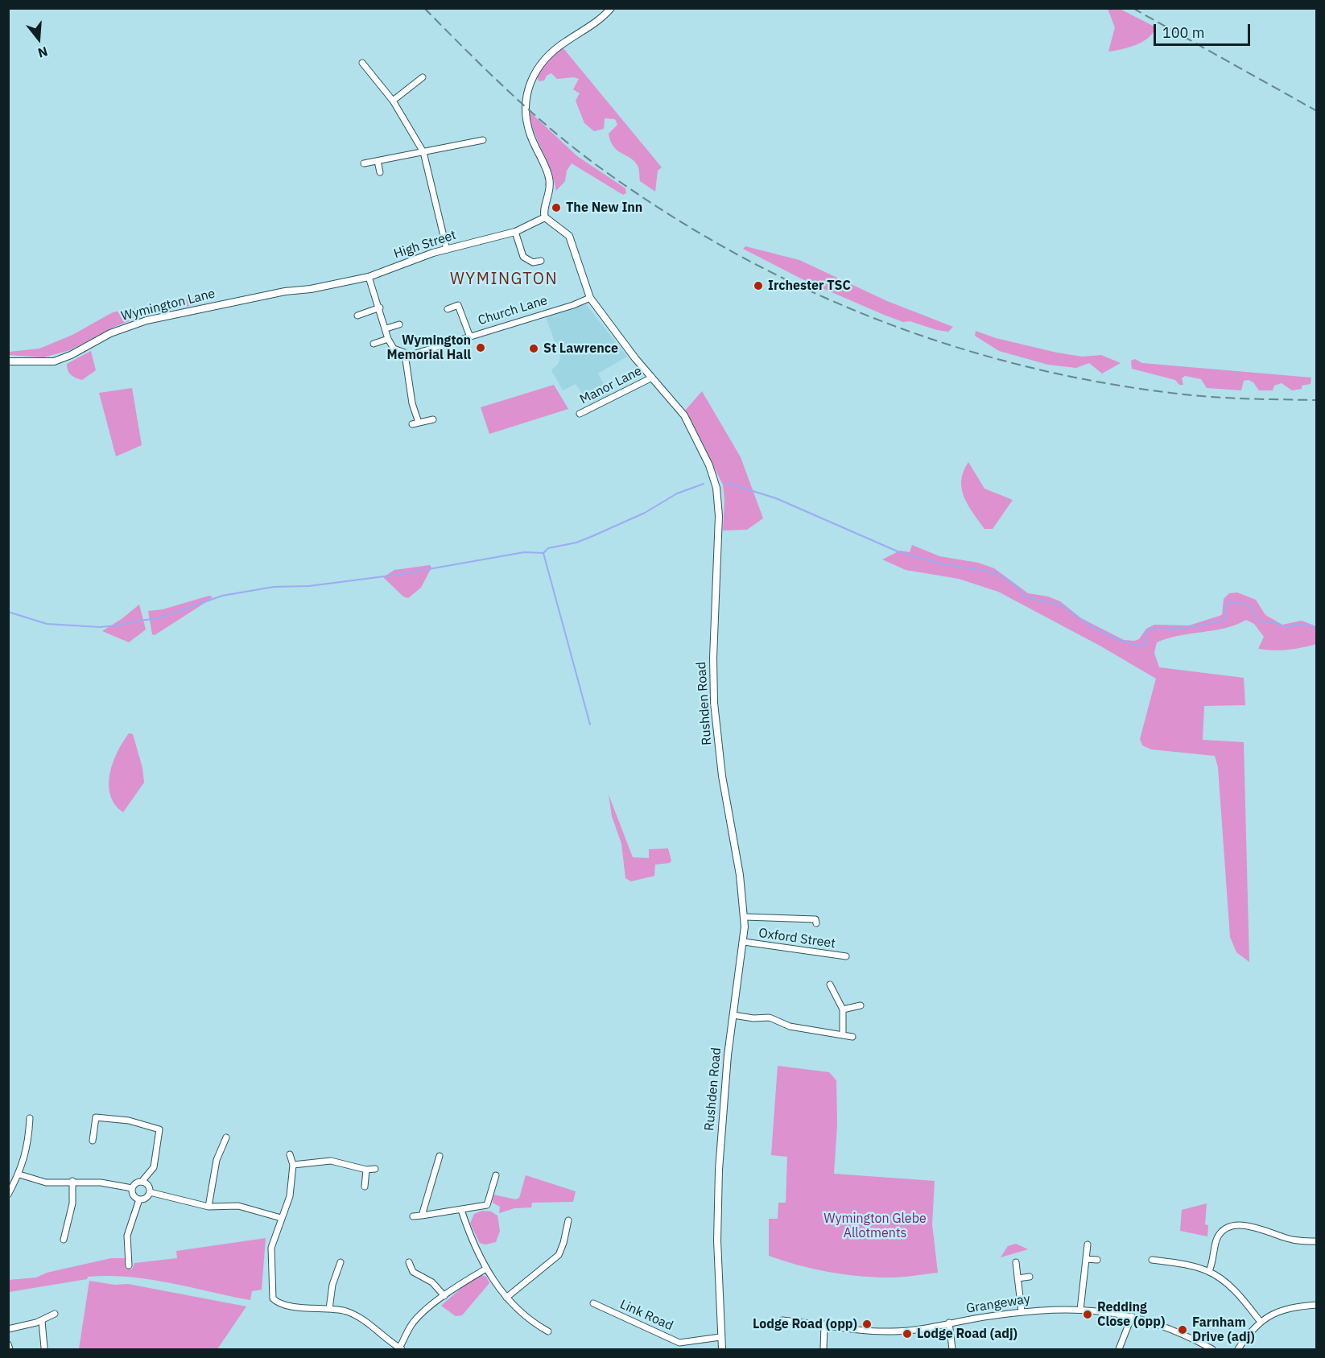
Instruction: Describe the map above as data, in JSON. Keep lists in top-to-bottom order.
{
  "streets": {
    "street": [
      "High Street",
      "Wymington Lane",
      "Church Lane",
      "Manor Lane",
      "Rushden Road",
      "Oxford Street",
      "Grangeway",
      "Link Road"
    ]
  },
  "crossings": [
    ["High Street", "Wymington Lane"],
    ["High Street", "Rushden Road"],
    ["Church Lane", "Rushden Road"],
    ["Manor Lane", "Rushden Road"],
    ["Rushden Road", "Oxford Street"],
    ["Rushden Road", "Link Road"]
  ],
  "districts": ["WYMINGTON"],
  "parks": ["Wymington Glebe Allotments"],
  "places": [
    "The New Inn",
    "Irchester TSC",
    "Wymington Memorial Hall",
    "St Lawrence",
    "Redding Close (opp)",
    "Lodge Road (opp)",
    "Farnham Drive (adj)",
    "Lodge Road (adj)"
  ],
  "scale_bar": "100 m",
  "north": "bottom"
}
